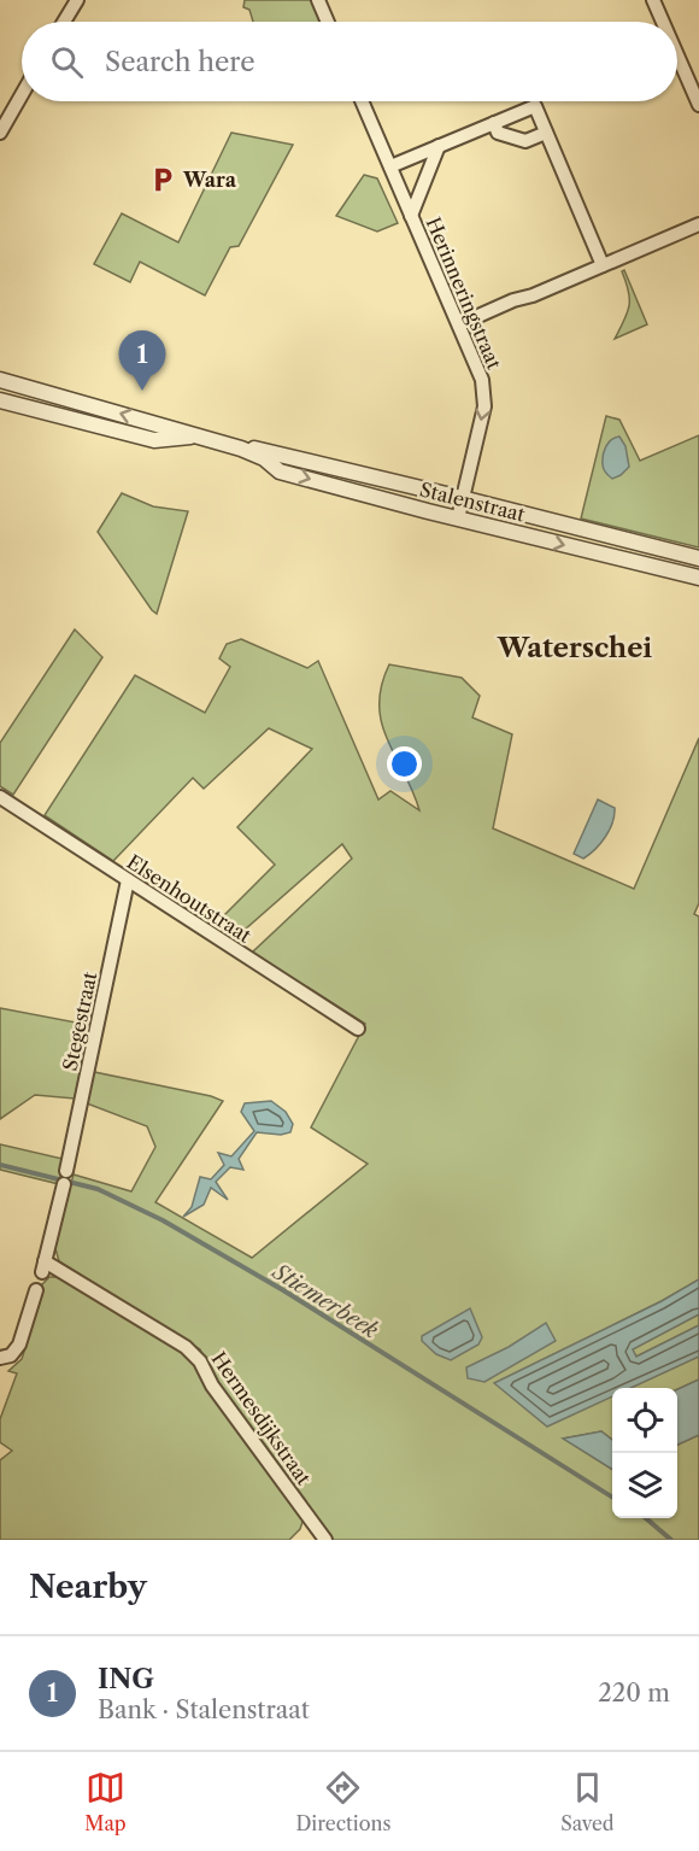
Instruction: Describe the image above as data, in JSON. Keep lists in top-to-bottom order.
{
  "streets": {
    "street": [
      "Herinneringstraat",
      "Stalenstraat",
      "Elsenhoutstraat",
      "Stegestraat",
      "Hermesdijkstraat"
    ]
  },
  "crossings": [
    ["Herinneringstraat", "Stalenstraat"],
    ["Elsenhoutstraat", "Stegestraat"],
    ["Stegestraat", "Hermesdijkstraat"]
  ],
  "one_way": ["Herinneringstraat"],
  "districts": ["Waterschei"],
  "water": ["Stiemerbeek"],
  "places": {
    "parking": ["Wara"]
  },
  "page": {
    "search": "Search here",
    "pins": "1",
    "heading": "Nearby",
    "list": [
      {
        "mark": "1",
        "name": "ING",
        "note": "Bank · Stalenstraat",
        "value": "220 m"
      }
    ],
    "nav": ["Map", "Directions", "Saved"]
  }
}
